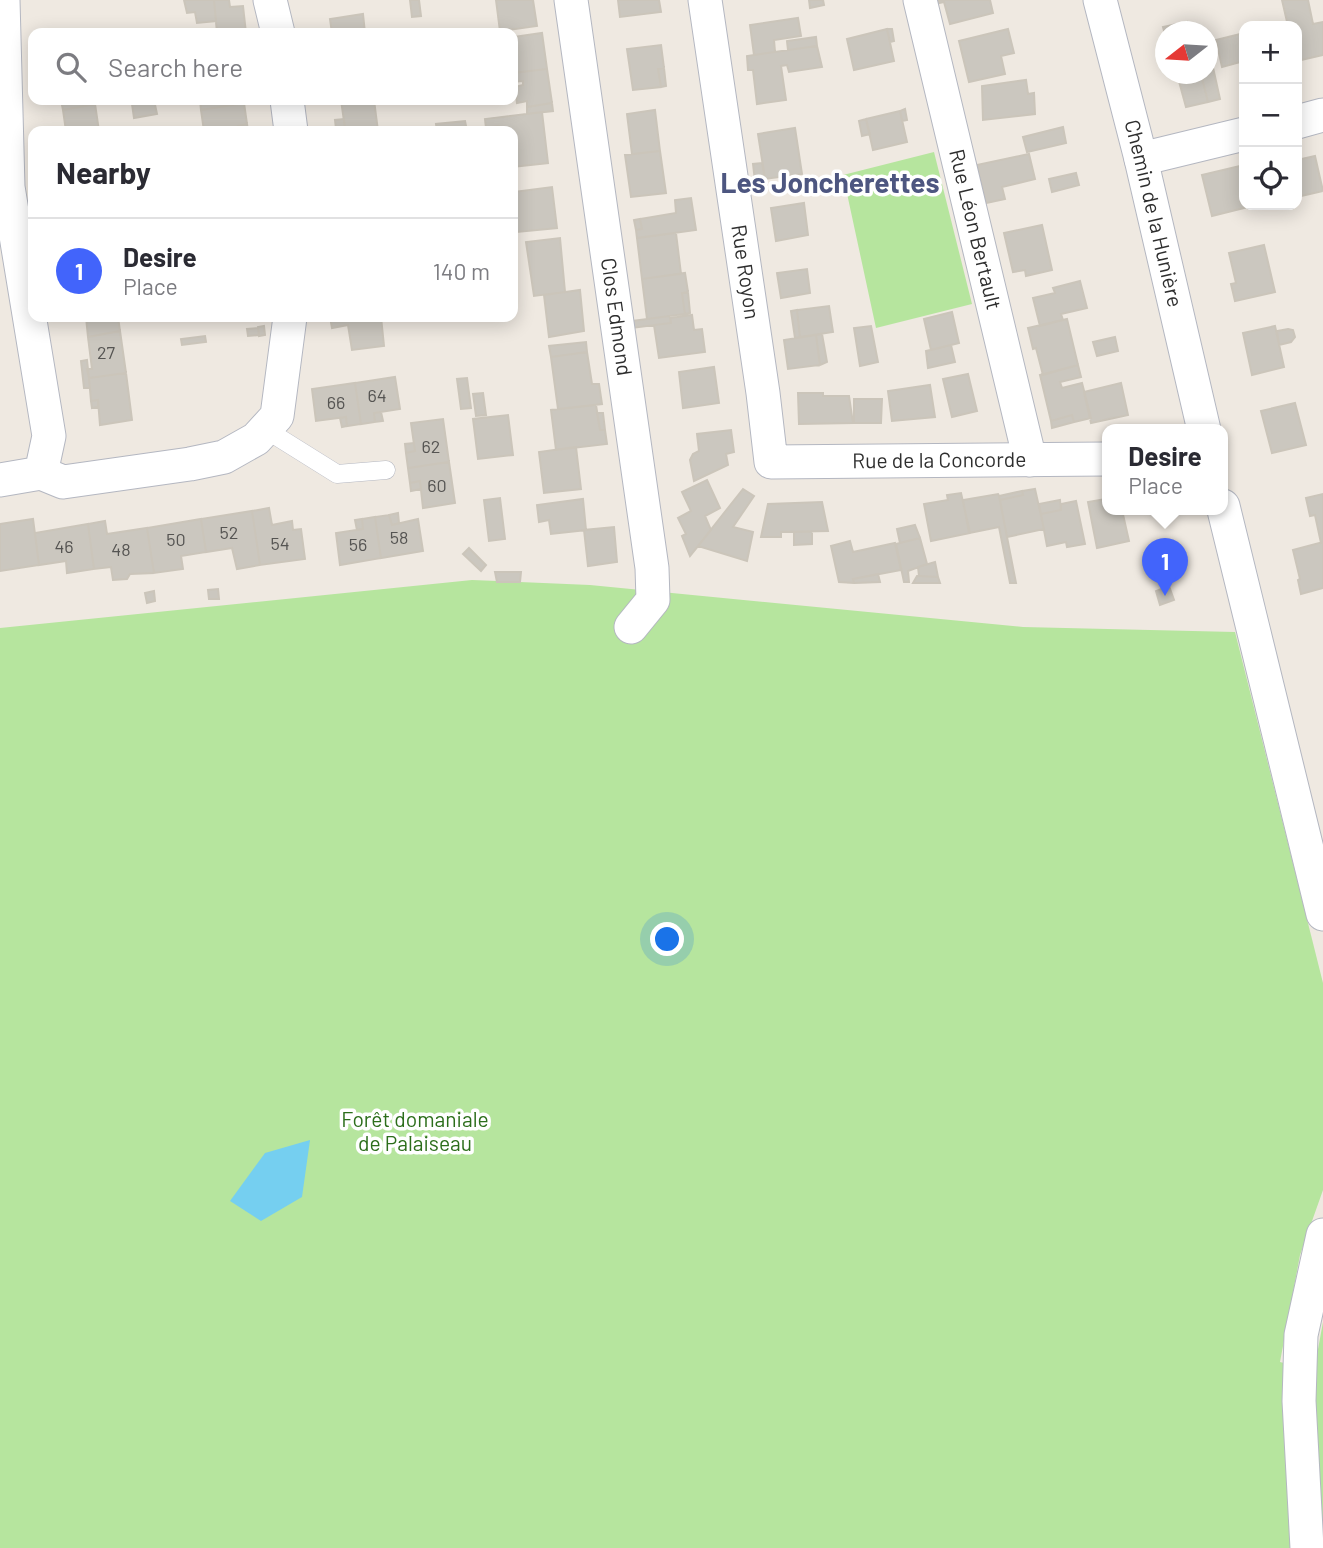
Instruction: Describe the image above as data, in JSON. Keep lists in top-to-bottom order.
{
  "streets": {
    "street": [
      "Chemin de la Hunière",
      "Rue Léon Bertault",
      "Rue Royon",
      "Clos Edmond",
      "Rue de la Concorde"
    ]
  },
  "crossings": [
    ["Rue Léon Bertault", "Rue de la Concorde"],
    ["Rue Royon", "Rue de la Concorde"]
  ],
  "districts": ["Les Joncherettes"],
  "parks": ["Forêt domaniale de Palaiseau"],
  "house_numbers": [
    "27",
    "64",
    "66",
    "62",
    "60",
    "52",
    "58",
    "50",
    "54",
    "56",
    "46",
    "48"
  ],
  "north": "left",
  "page": {
    "map_buttons": ["+", "−"],
    "search": "Search here",
    "heading": "Nearby",
    "list": [
      {
        "mark": "1",
        "name": "Desire",
        "note": "Place",
        "value": "140 m"
      }
    ],
    "popup": ["Desire", "Place"],
    "pins": "1"
  }
}
